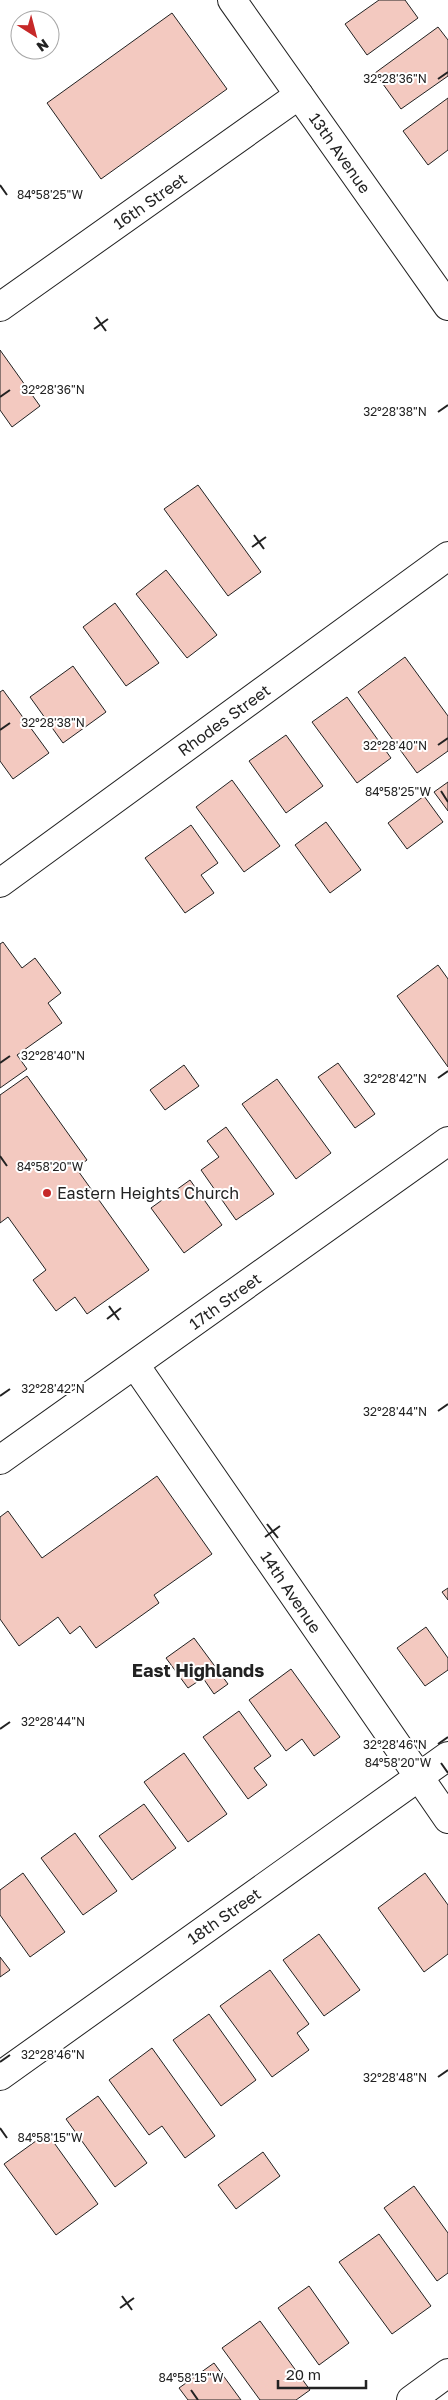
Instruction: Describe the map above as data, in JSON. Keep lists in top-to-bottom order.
{
  "streets": {
    "street": [
      "13th Avenue",
      "16th Street",
      "Rhodes Street",
      "17th Street",
      "14th Avenue",
      "18th Street"
    ]
  },
  "crossings": [
    ["13th Avenue", "16th Street"],
    ["17th Street", "14th Avenue"],
    ["14th Avenue", "18th Street"]
  ],
  "districts": ["East Highlands"],
  "places": ["Eastern Heights Church"],
  "scale_bar": "20 m",
  "north": "bottom right",
  "coordinates": [
    "32°28'36\"N",
    "84°58'25\"W",
    "32°28'38\"N",
    "32°28'40\"N",
    "32°28'42\"N",
    "84°58'20\"W",
    "32°28'44\"N",
    "32°28'46\"N",
    "32°28'48\"N",
    "84°58'15\"W"
  ]
}
